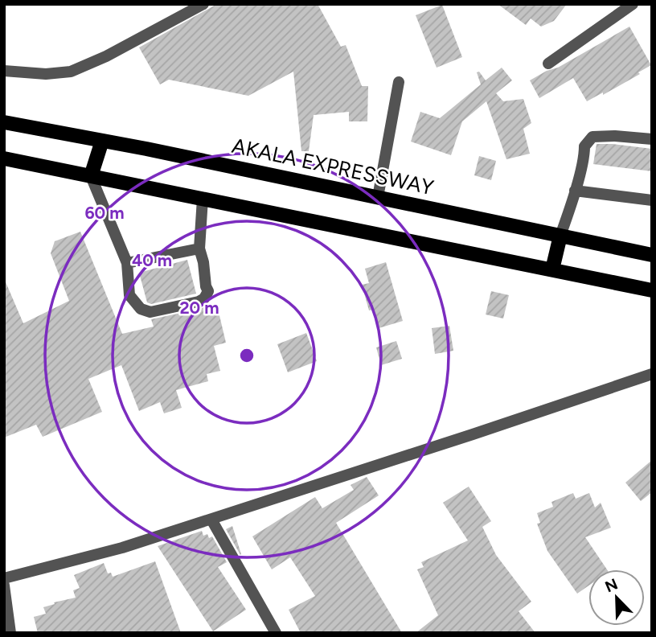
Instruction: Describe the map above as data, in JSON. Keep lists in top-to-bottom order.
{
  "streets": {
    "main road": ["AKALA EXPRESSWAY"]
  },
  "north": "top left",
  "rings": ["60 m", "40 m", "20 m"]
}
